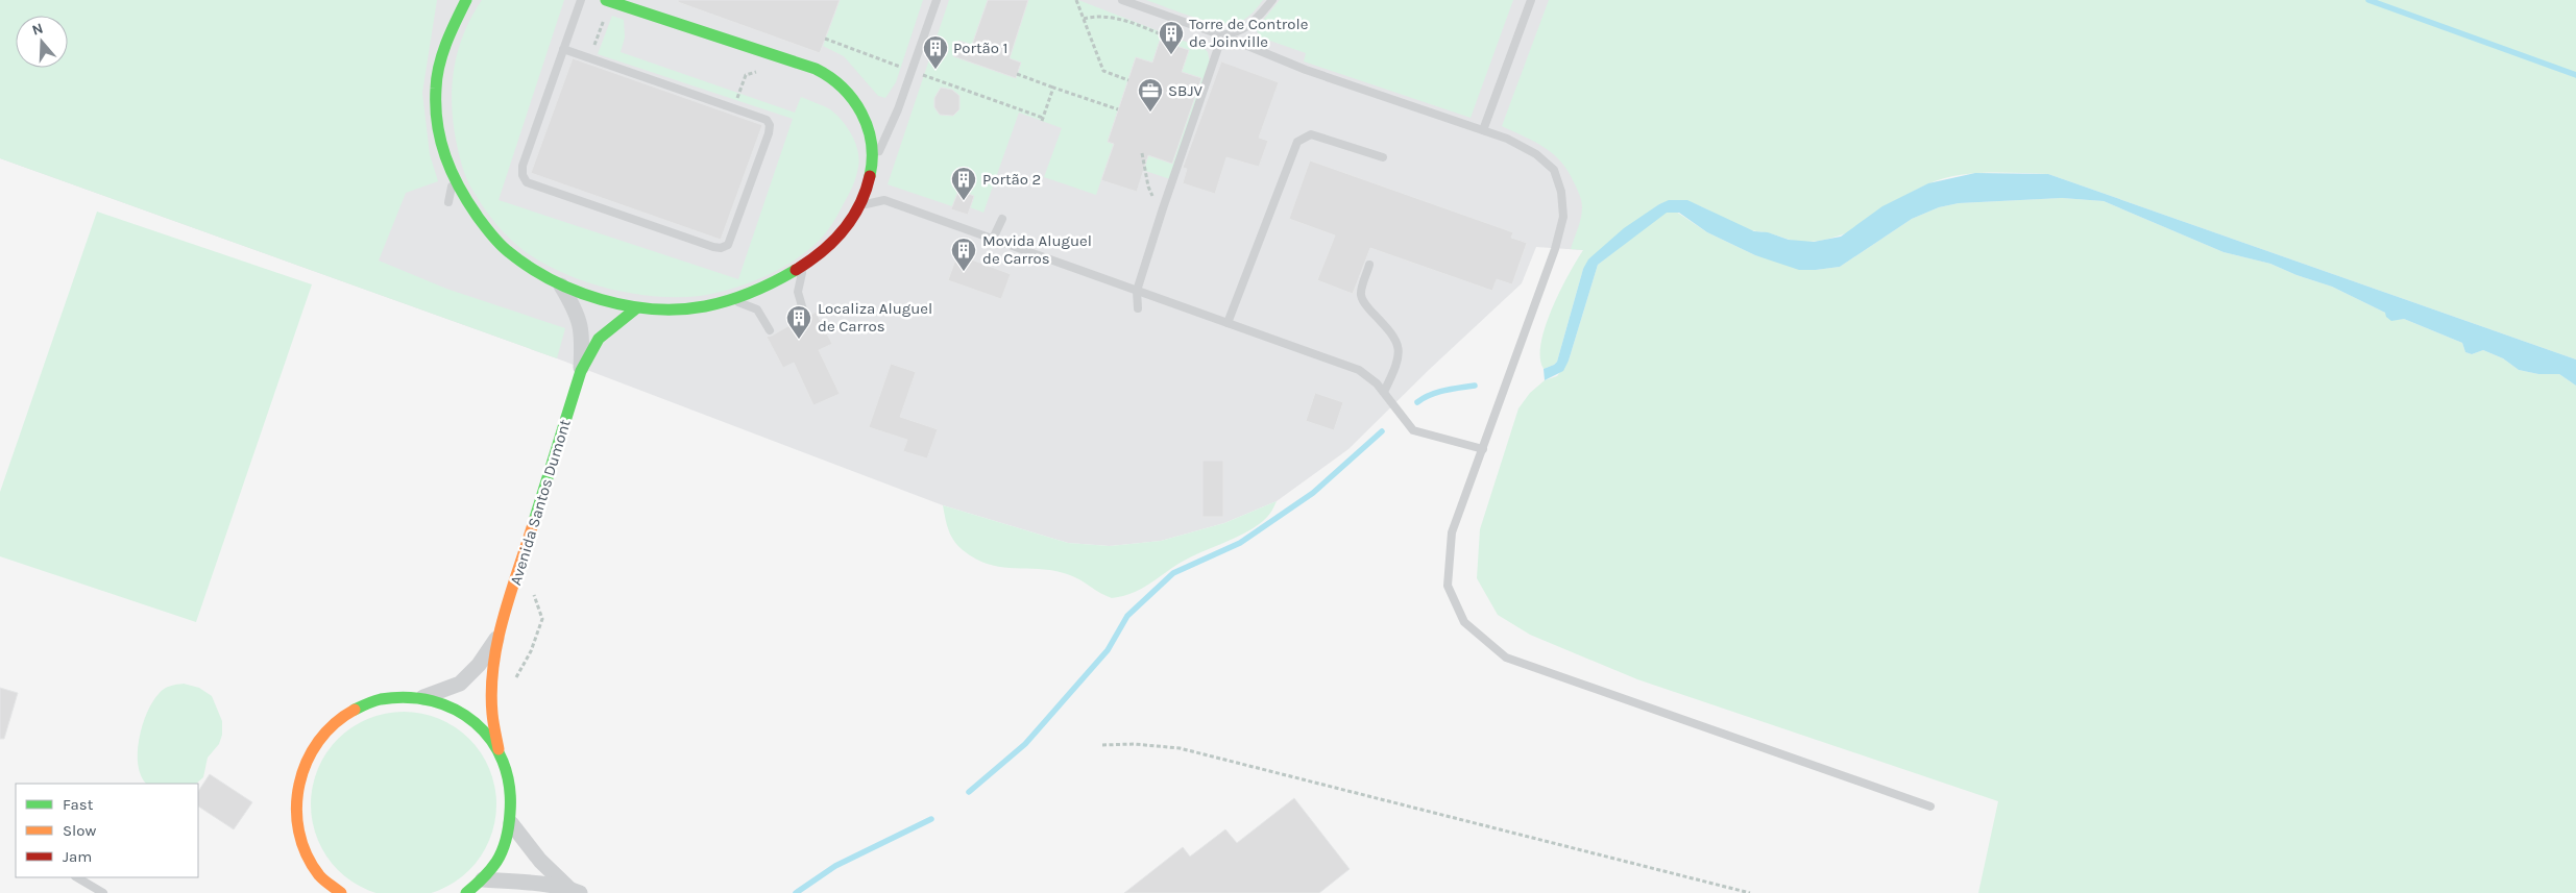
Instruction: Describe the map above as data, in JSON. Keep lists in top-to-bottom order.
{
  "streets": {
    "street": ["Avenida Santos Dumont"]
  },
  "places": {
    "building": [
      "Torre de Controle de Joinville",
      "Portão 1",
      "Portão 2",
      "Movida Aluguel de Carros",
      "Localiza Aluguel de Carros"
    ],
    "office": ["SBJV"]
  },
  "legend": ["Fast", "Slow", "Jam"],
  "north": "top"
}
